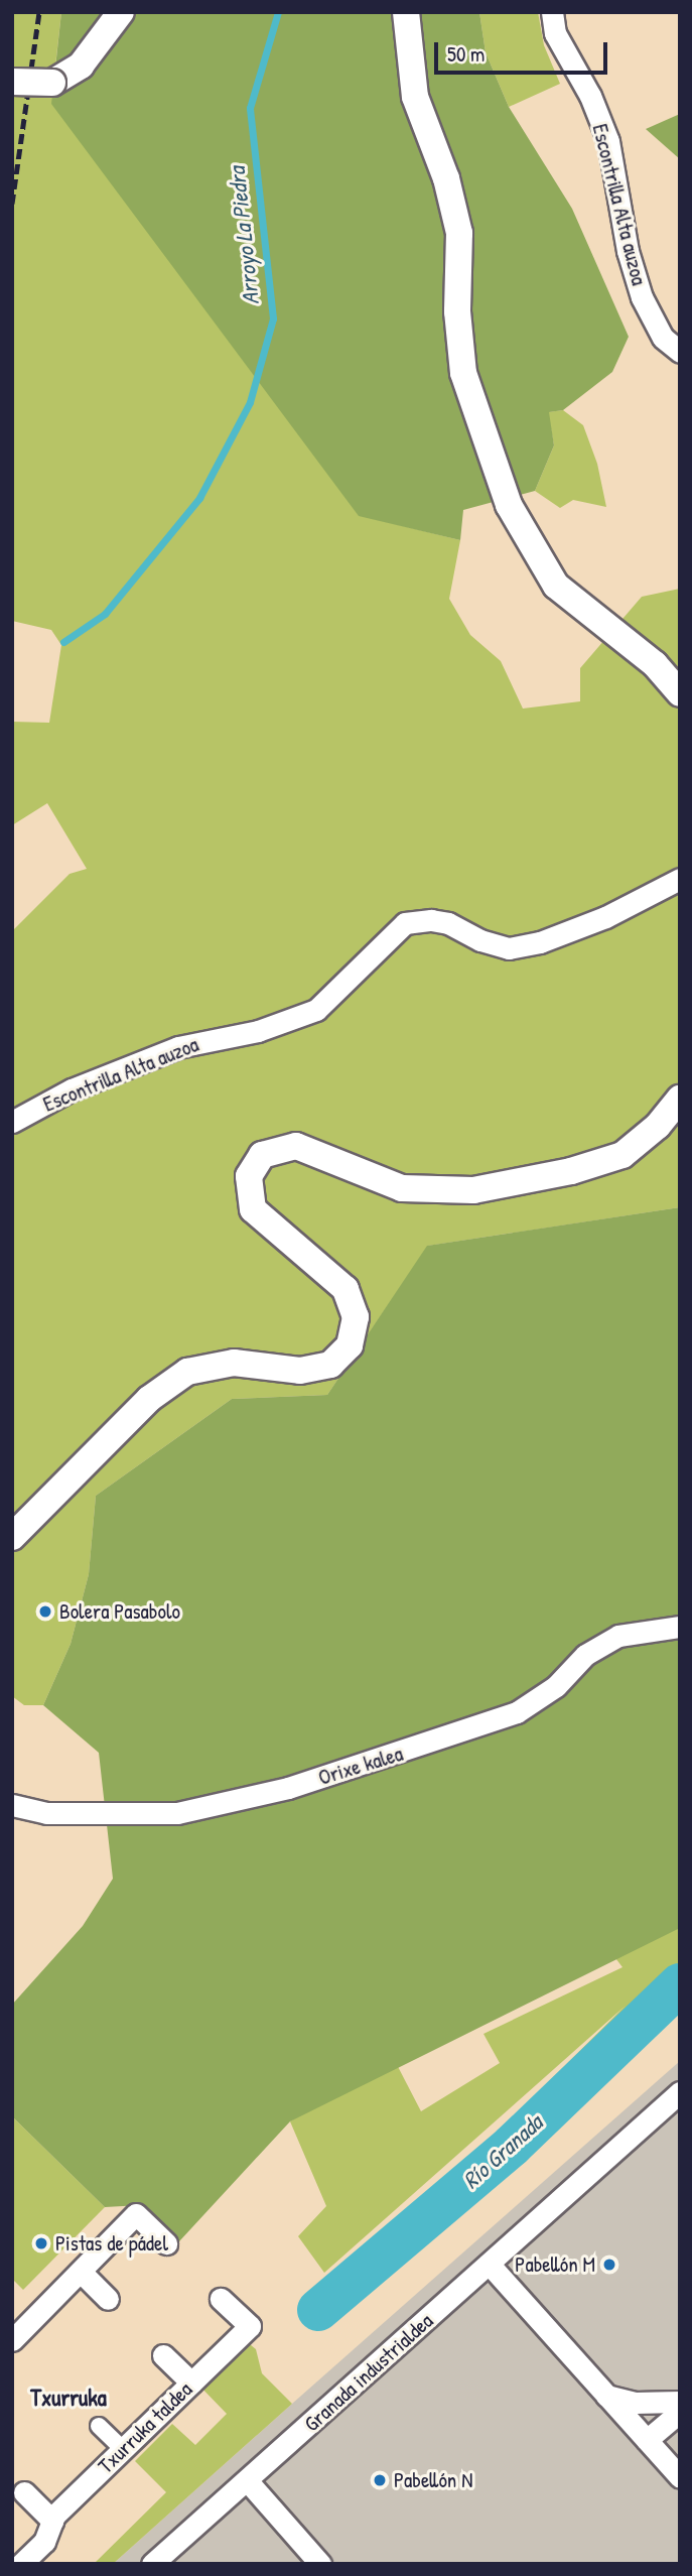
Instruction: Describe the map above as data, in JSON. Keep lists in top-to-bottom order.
{
  "streets": {
    "street": [
      "Escontrilla Alta auzoa",
      "Orixe kalea",
      "Granada industrialdea",
      "Txurruka taldea"
    ]
  },
  "districts": ["Txurruka"],
  "water": ["Arroyo La Piedra", "Río Granada"],
  "places": [
    "Bolera Pasabolo",
    "Pistas de pádel",
    "Pabellón M",
    "Pabellón N"
  ],
  "scale_bar": "50 m"
}
